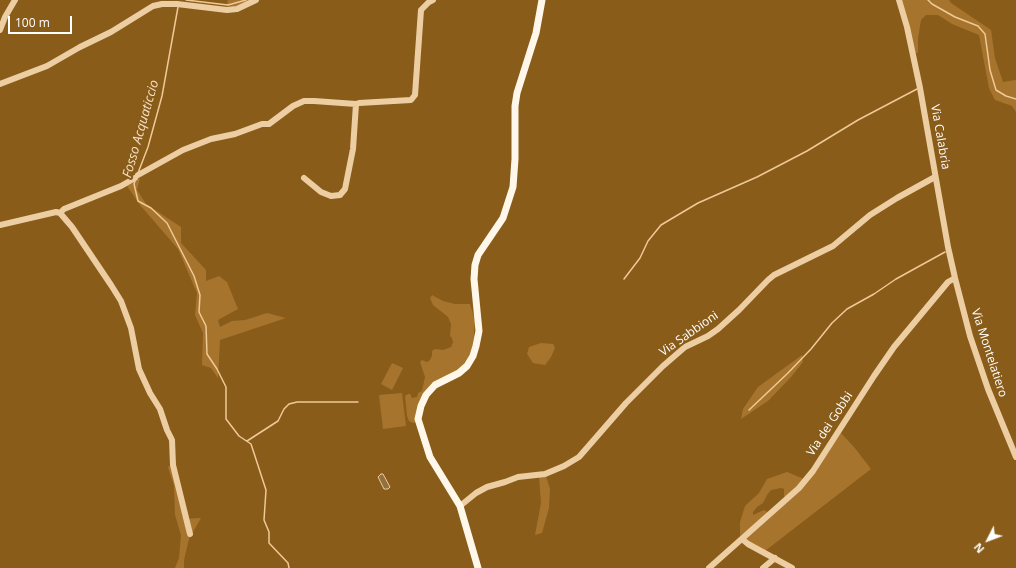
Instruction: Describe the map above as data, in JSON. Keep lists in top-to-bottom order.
{
  "streets": {
    "street": [
      "Via Calabria",
      "Via Sabbioni",
      "Via Montelatiero",
      "Via dei Gobbi"
    ]
  },
  "crossings": [
    ["Via Calabria", "Via Sabbioni"],
    ["Via Calabria", "Via Montelatiero"],
    ["Via Calabria", "Via dei Gobbi"],
    ["Via Montelatiero", "Via dei Gobbi"]
  ],
  "water": ["Fosso Acquaticcio"],
  "scale_bar": "100 m",
  "north": "bottom left"
}
